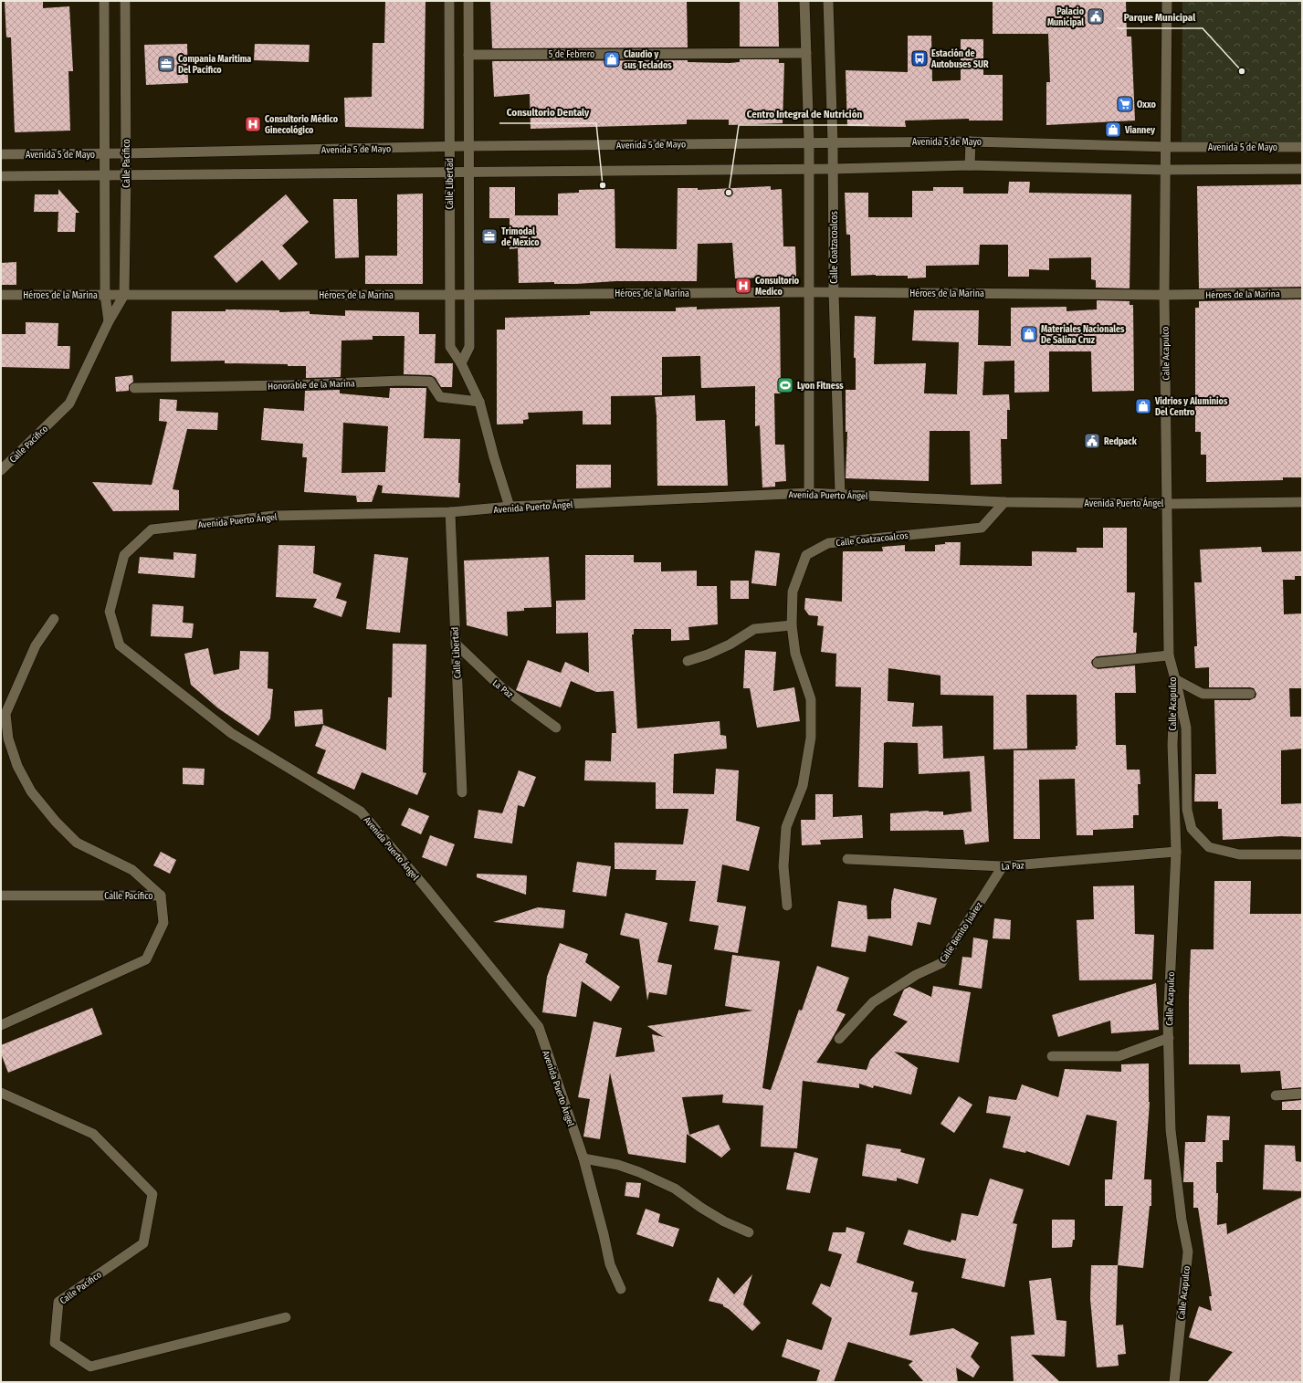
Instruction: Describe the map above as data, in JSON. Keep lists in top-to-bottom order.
{
  "streets": {
    "street": [
      "5 de Febrero",
      "Avenida 5 de Mayo",
      "Calle Pacífico",
      "Calle Libertad",
      "Calle Coatzacoalcos",
      "Héroes de la Marina",
      "Calle Acapulco",
      "Honorable de la Marina",
      "Avenida Puerto Ángel",
      "La Paz",
      "Calle Benito Juárez"
    ]
  },
  "crossings": [
    ["Avenida 5 de Mayo", "Calle Pacífico"],
    ["Avenida 5 de Mayo", "Calle Libertad"],
    ["Avenida 5 de Mayo", "Calle Coatzacoalcos"],
    ["Avenida 5 de Mayo", "Calle Acapulco"],
    ["Calle Pacífico", "Héroes de la Marina"],
    ["Calle Libertad", "Héroes de la Marina"],
    ["Calle Libertad", "Honorable de la Marina"],
    ["Calle Libertad", "Avenida Puerto Ángel"],
    ["Calle Libertad", "La Paz"],
    ["Calle Coatzacoalcos", "Héroes de la Marina"],
    ["Calle Coatzacoalcos", "Avenida Puerto Ángel"],
    ["Héroes de la Marina", "Calle Acapulco"],
    ["Calle Acapulco", "Avenida Puerto Ángel"],
    ["Calle Acapulco", "La Paz"],
    ["La Paz", "Calle Benito Juárez"]
  ],
  "places": {
    "public building": ["Palacio Municipal", "Redpack"],
    "bus stop": ["Estación de Autobuses SUR"],
    "shop": [
      "Claudio y sus Teclados",
      "Vianney",
      "Materiales Nacionales De Salina Cruz",
      "Vidrios y Aluminios Del Centro"
    ],
    "office": ["Compania Maritima Del Pacifico", "Trimodal de Mexico"],
    "other": ["Parque Municipal", "Consultorio Dentaly", "Centro Integral de Nutrición"],
    "supermarket": ["Oxxo"],
    "hospital": ["Consultorio Médico Ginecológico", "Consultorio Medico"],
    "sports": ["Lyon Fitness"]
  }
}
